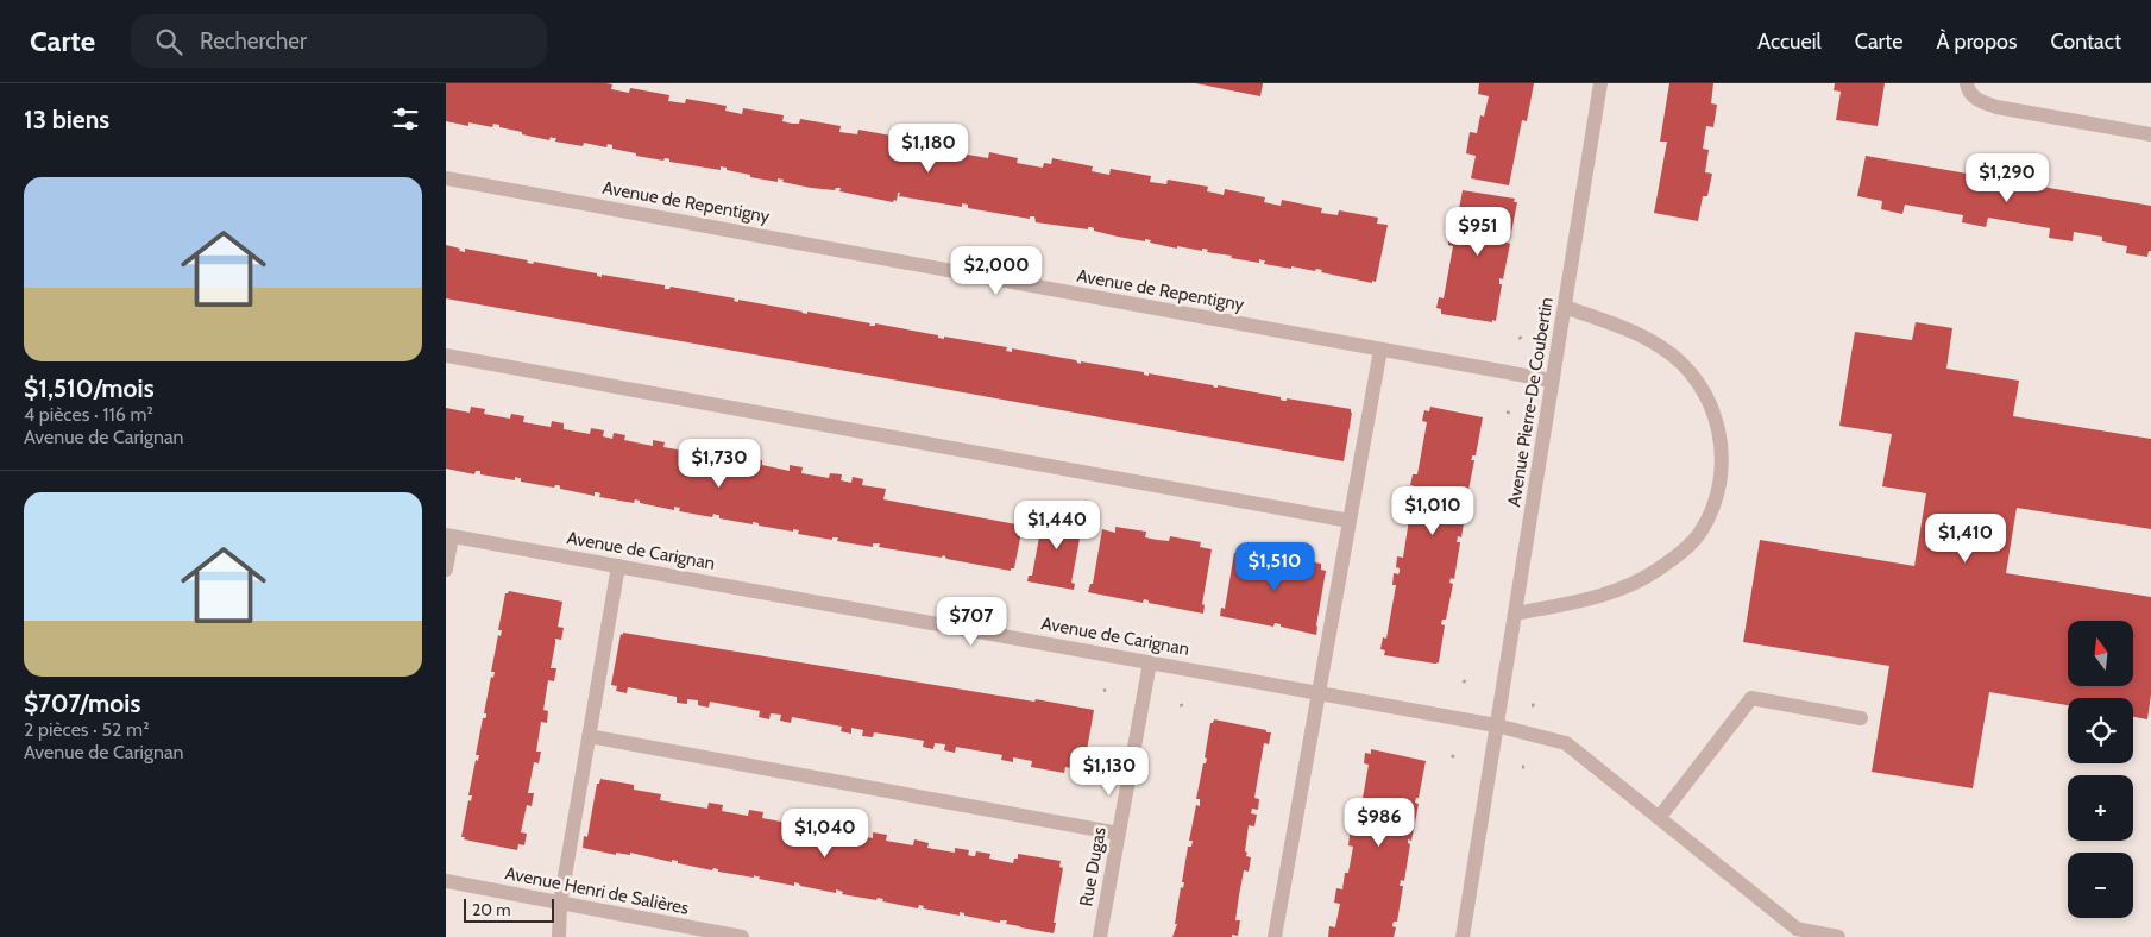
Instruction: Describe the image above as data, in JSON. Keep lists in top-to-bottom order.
{
  "streets": {
    "street": [
      "Avenue de Repentigny",
      "Avenue Pierre-De Coubertin",
      "Avenue de Carignan",
      "Rue Dugas",
      "Avenue Henri de Salières"
    ]
  },
  "crossings": [
    ["Avenue de Repentigny", "Avenue Pierre-De Coubertin"],
    ["Avenue Pierre-De Coubertin", "Avenue de Carignan"],
    ["Avenue de Carignan", "Rue Dugas"]
  ],
  "scale_bar": "20 m",
  "north": "top",
  "page": {
    "header": "Carte",
    "search": "Rechercher",
    "nav": [
      "Accueil",
      "Carte",
      "À propos",
      "Contact"
    ],
    "heading": "13 biens",
    "price": [
      "$1,180",
      "$1,290",
      "$951",
      "$2,000",
      "$1,730",
      "$1,010",
      "$1,440",
      "$1,410",
      "$1,510",
      "$707",
      "$1,130",
      "$986",
      "$1,040"
    ],
    "list": [
      {
        "name": "$1,510/mois",
        "note": "4 pièces · 116 m² · Avenue de Carignan"
      },
      {
        "name": "$707/mois",
        "note": "2 pièces · 52 m² · Avenue de Carignan"
      }
    ],
    "map_buttons": ["+", "−"],
    "scale": "20 m"
  }
}
